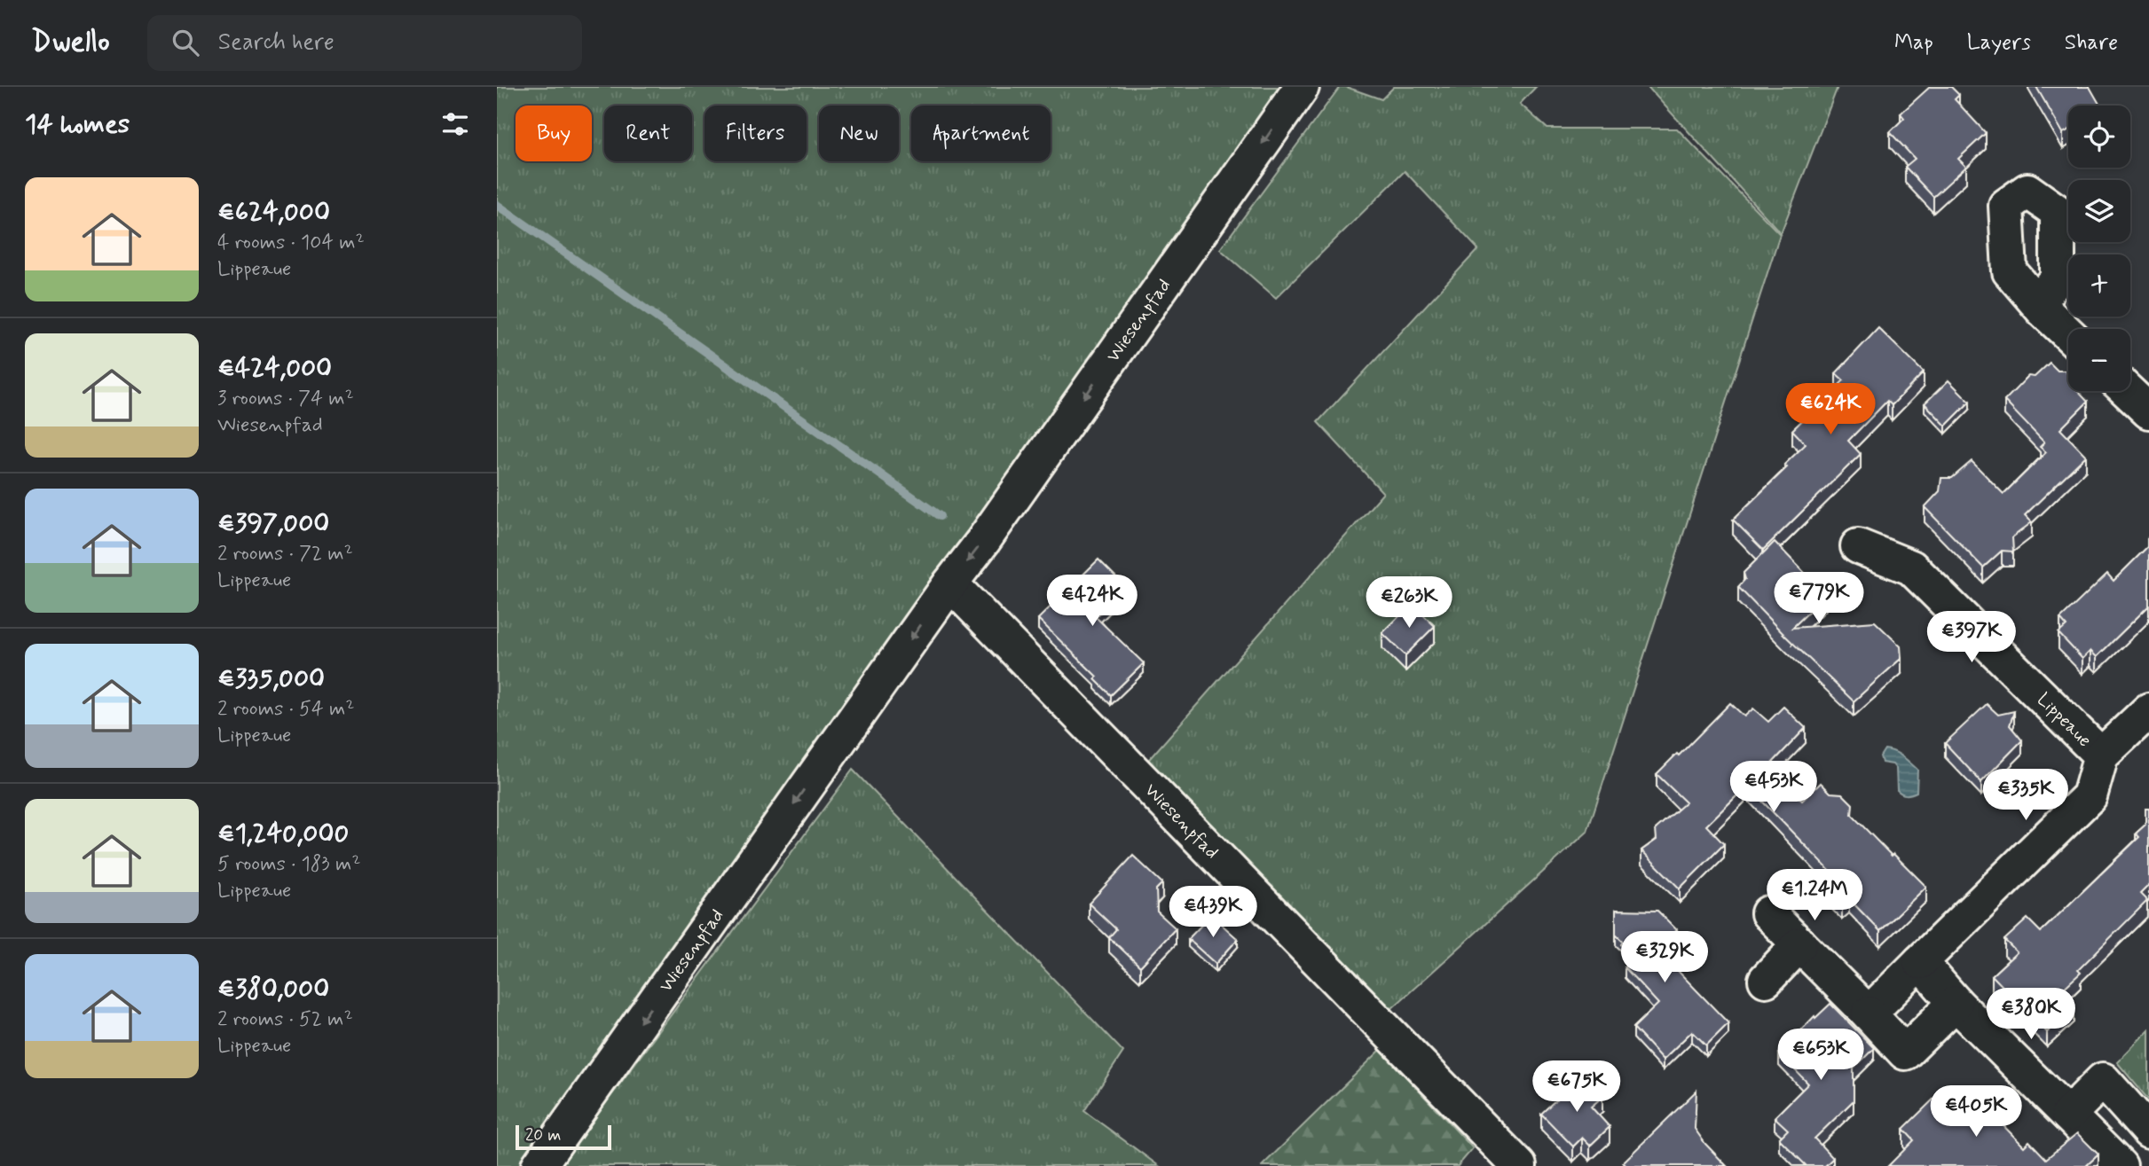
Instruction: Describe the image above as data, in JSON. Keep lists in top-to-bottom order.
{
  "streets": {
    "street": ["Wiesenpfad", "Lippeaue"]
  },
  "one_way": ["Wiesenpfad"],
  "scale_bar": "20 m",
  "page": {
    "header": "Dwello",
    "search": "Search here",
    "nav": ["Map", "Layers", "Share"],
    "heading": "14 homes",
    "map_buttons": ["+", "−"],
    "chip": [
      "Buy",
      "Rent",
      "Filters",
      "New",
      "Apartment"
    ],
    "list": [
      {
        "name": "€624,000",
        "note": "4 rooms · 104 m² · Lippeaue"
      },
      {
        "name": "€424,000",
        "note": "3 rooms · 74 m² · Wiesenpfad"
      },
      {
        "name": "€397,000",
        "note": "2 rooms · 72 m² · Lippeaue"
      },
      {
        "name": "€335,000",
        "note": "2 rooms · 54 m² · Lippeaue"
      },
      {
        "name": "€1,240,000",
        "note": "5 rooms · 183 m² · Lippeaue"
      },
      {
        "name": "€380,000",
        "note": "2 rooms · 52 m² · Lippeaue"
      }
    ],
    "price": [
      "€624K",
      "€779K",
      "€424K",
      "€263K",
      "€397K",
      "€453K",
      "€335K",
      "€1.24M",
      "€439K",
      "€329K",
      "€380K",
      "€653K",
      "€675K",
      "€405K"
    ],
    "scale": "20 m"
  }
}
